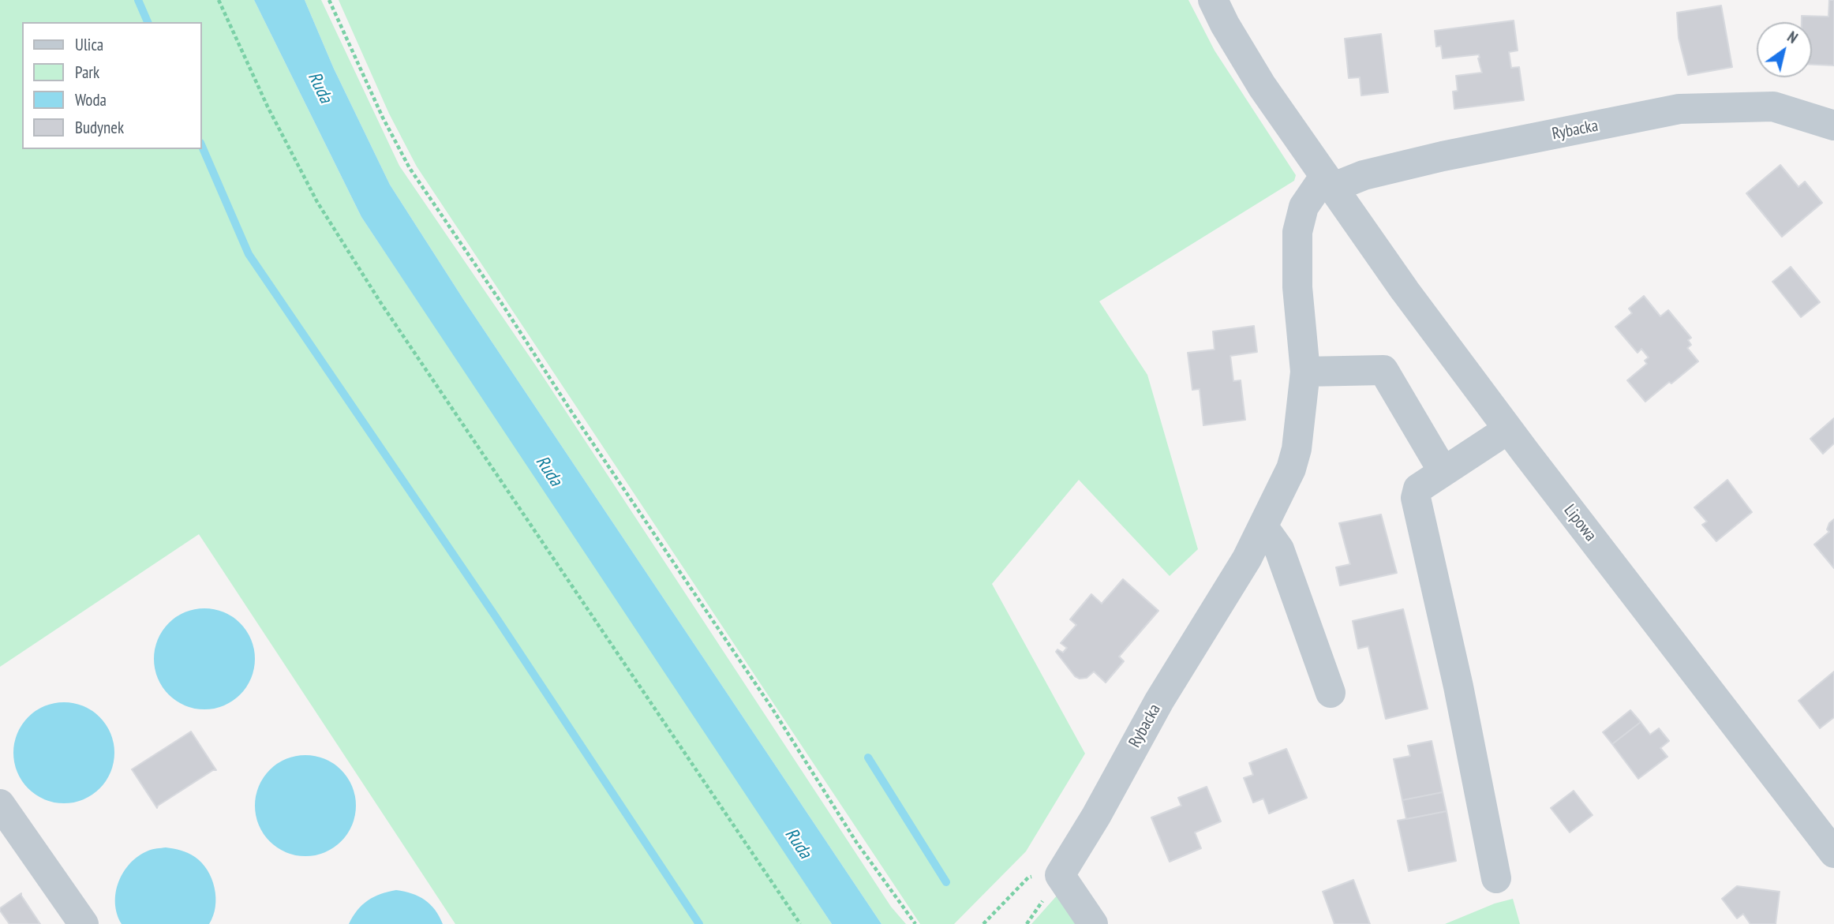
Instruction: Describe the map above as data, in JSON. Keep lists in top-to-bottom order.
{
  "streets": {
    "street": ["Rybacka", "Lipowa"]
  },
  "crossings": [
    ["Rybacka", "Lipowa"]
  ],
  "water": ["Ruda"],
  "legend": [
    "Ulica",
    "Park",
    "Woda",
    "Budynek"
  ],
  "north": "top right"
}
